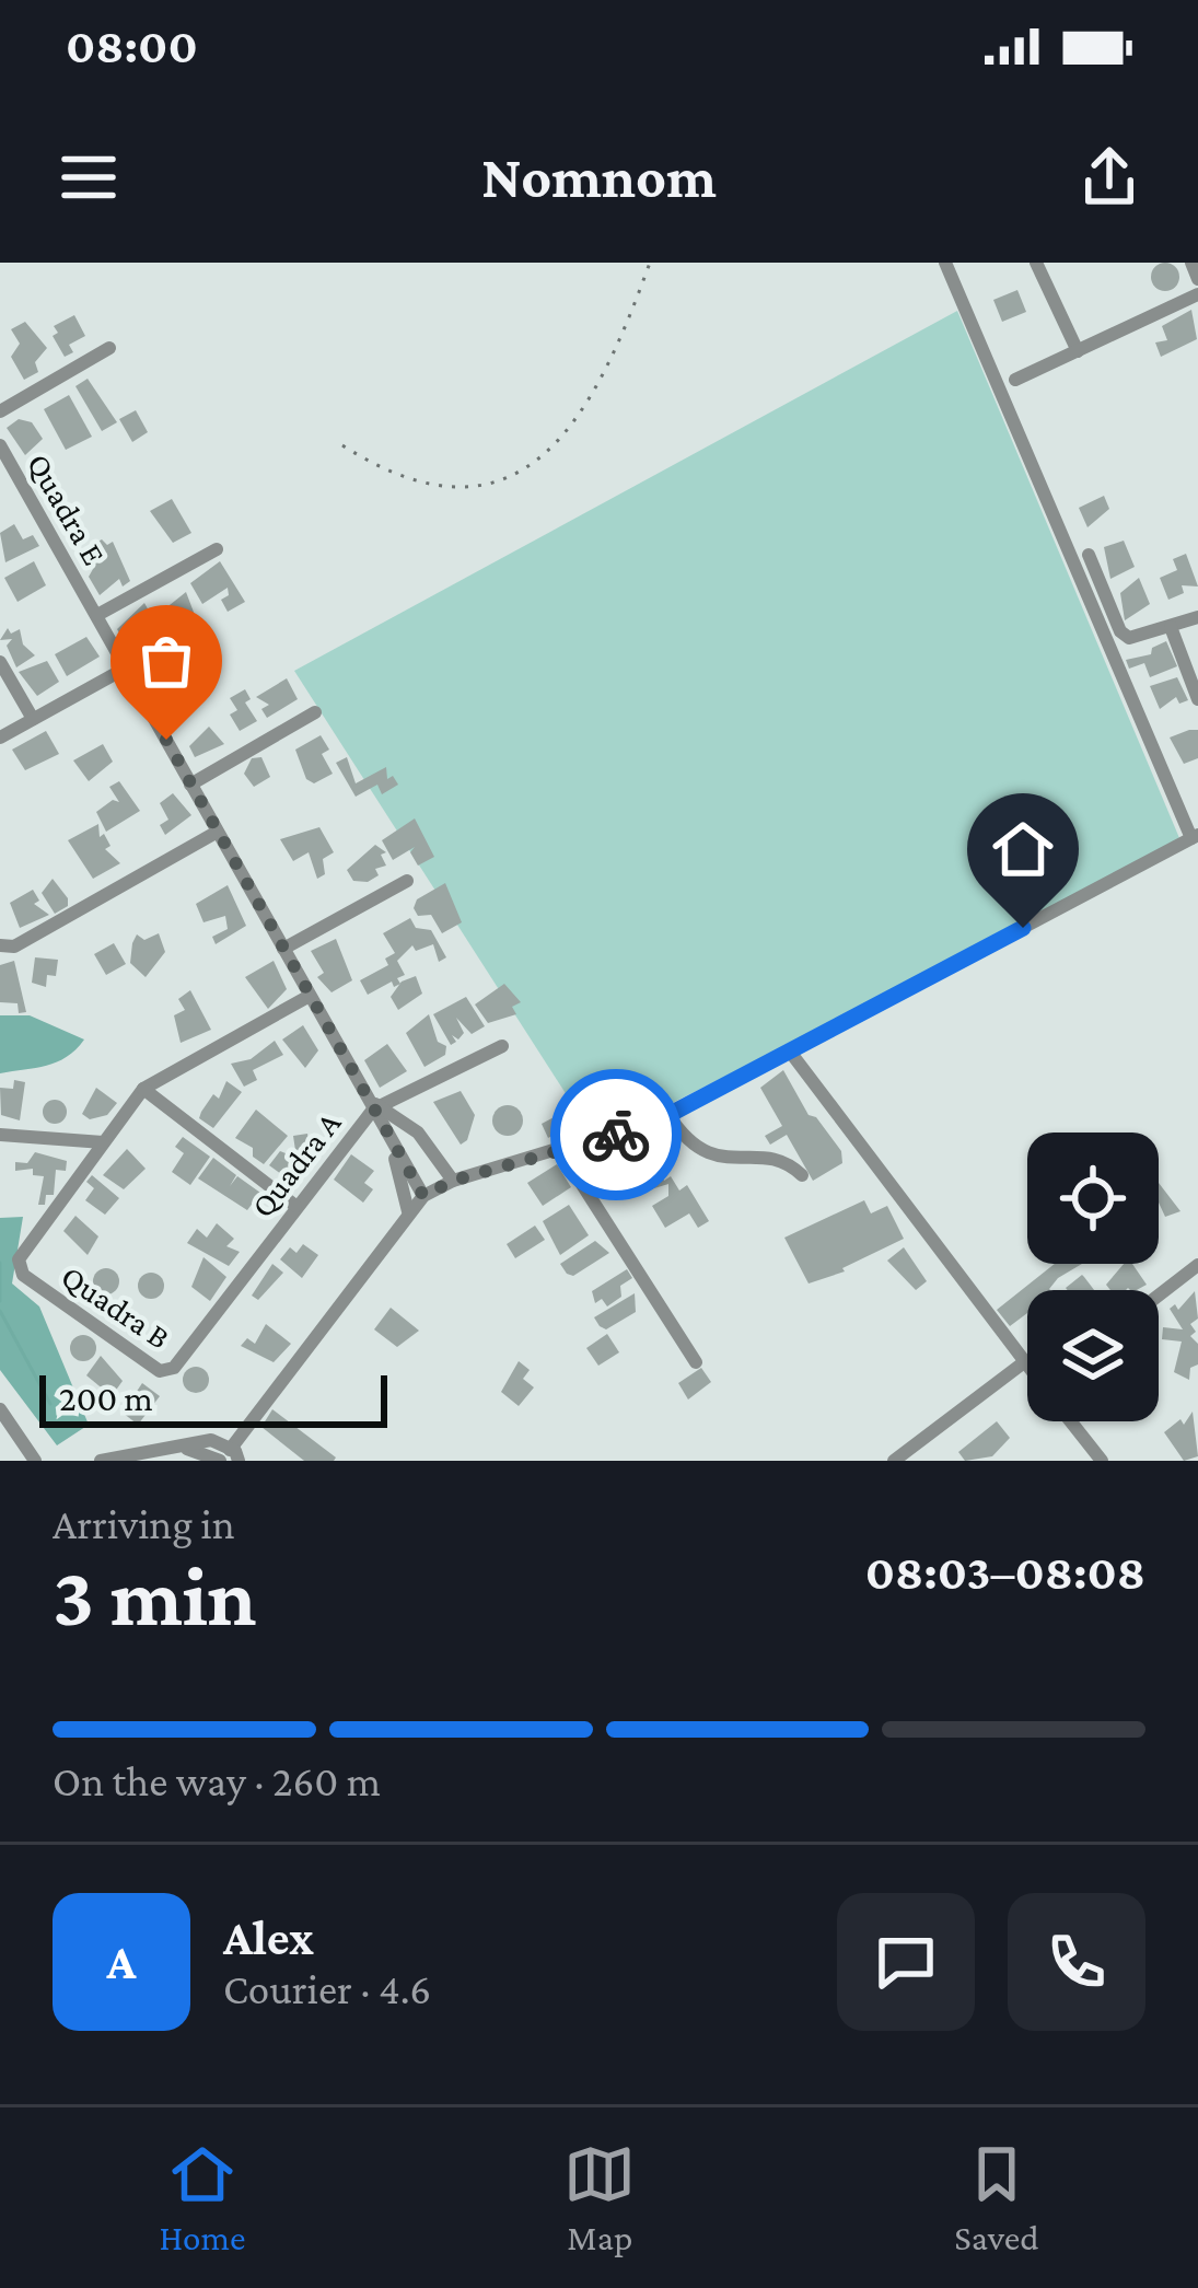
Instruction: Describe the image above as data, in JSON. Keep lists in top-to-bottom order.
{
  "streets": {
    "street": ["Quadra E", "Quadra A", "Quadra B"]
  },
  "crossings": [
    ["Quadra E", "Quadra A"],
    ["Quadra E", "Quadra B"],
    ["Quadra A", "Quadra B"]
  ],
  "scale_bar": "200 m",
  "page": {
    "status": "08:00",
    "header": "Nomnom",
    "scale": "200 m",
    "heading": ["3 min", "Arriving in", "08:03–08:08"],
    "panel": ["Alex", "Courier · 4.6"],
    "bar": "On the way · 260 m",
    "round": "A",
    "tabs": ["Home", "Map", "Saved"]
  }
}
